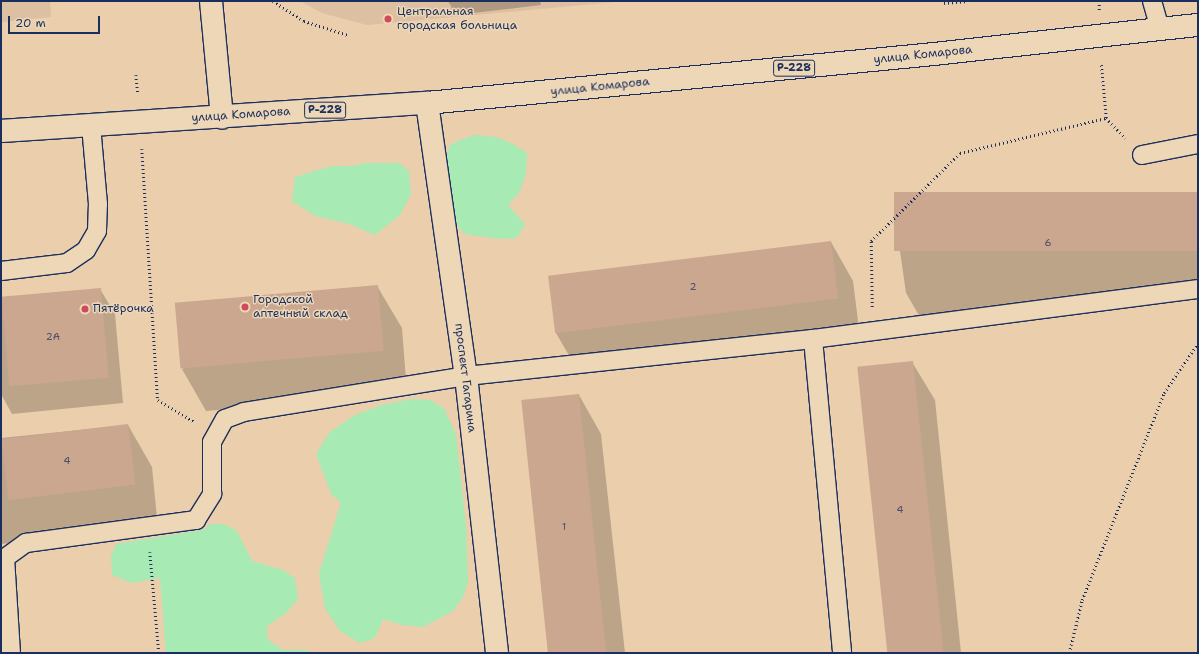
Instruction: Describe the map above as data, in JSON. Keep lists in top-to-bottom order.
{
  "streets": {
    "main road": ["улица Комарова", "Р-228", "проспект Гагарина"]
  },
  "crossings": [
    ["улица Комарова", "проспект Гагарина"]
  ],
  "places": ["Центральная городская больница", "Городской аптечный склад", "Пятёрочка"],
  "house_numbers": [
    "6",
    "2",
    "2А",
    "4",
    "4",
    "1"
  ],
  "scale_bar": "20 m"
}
